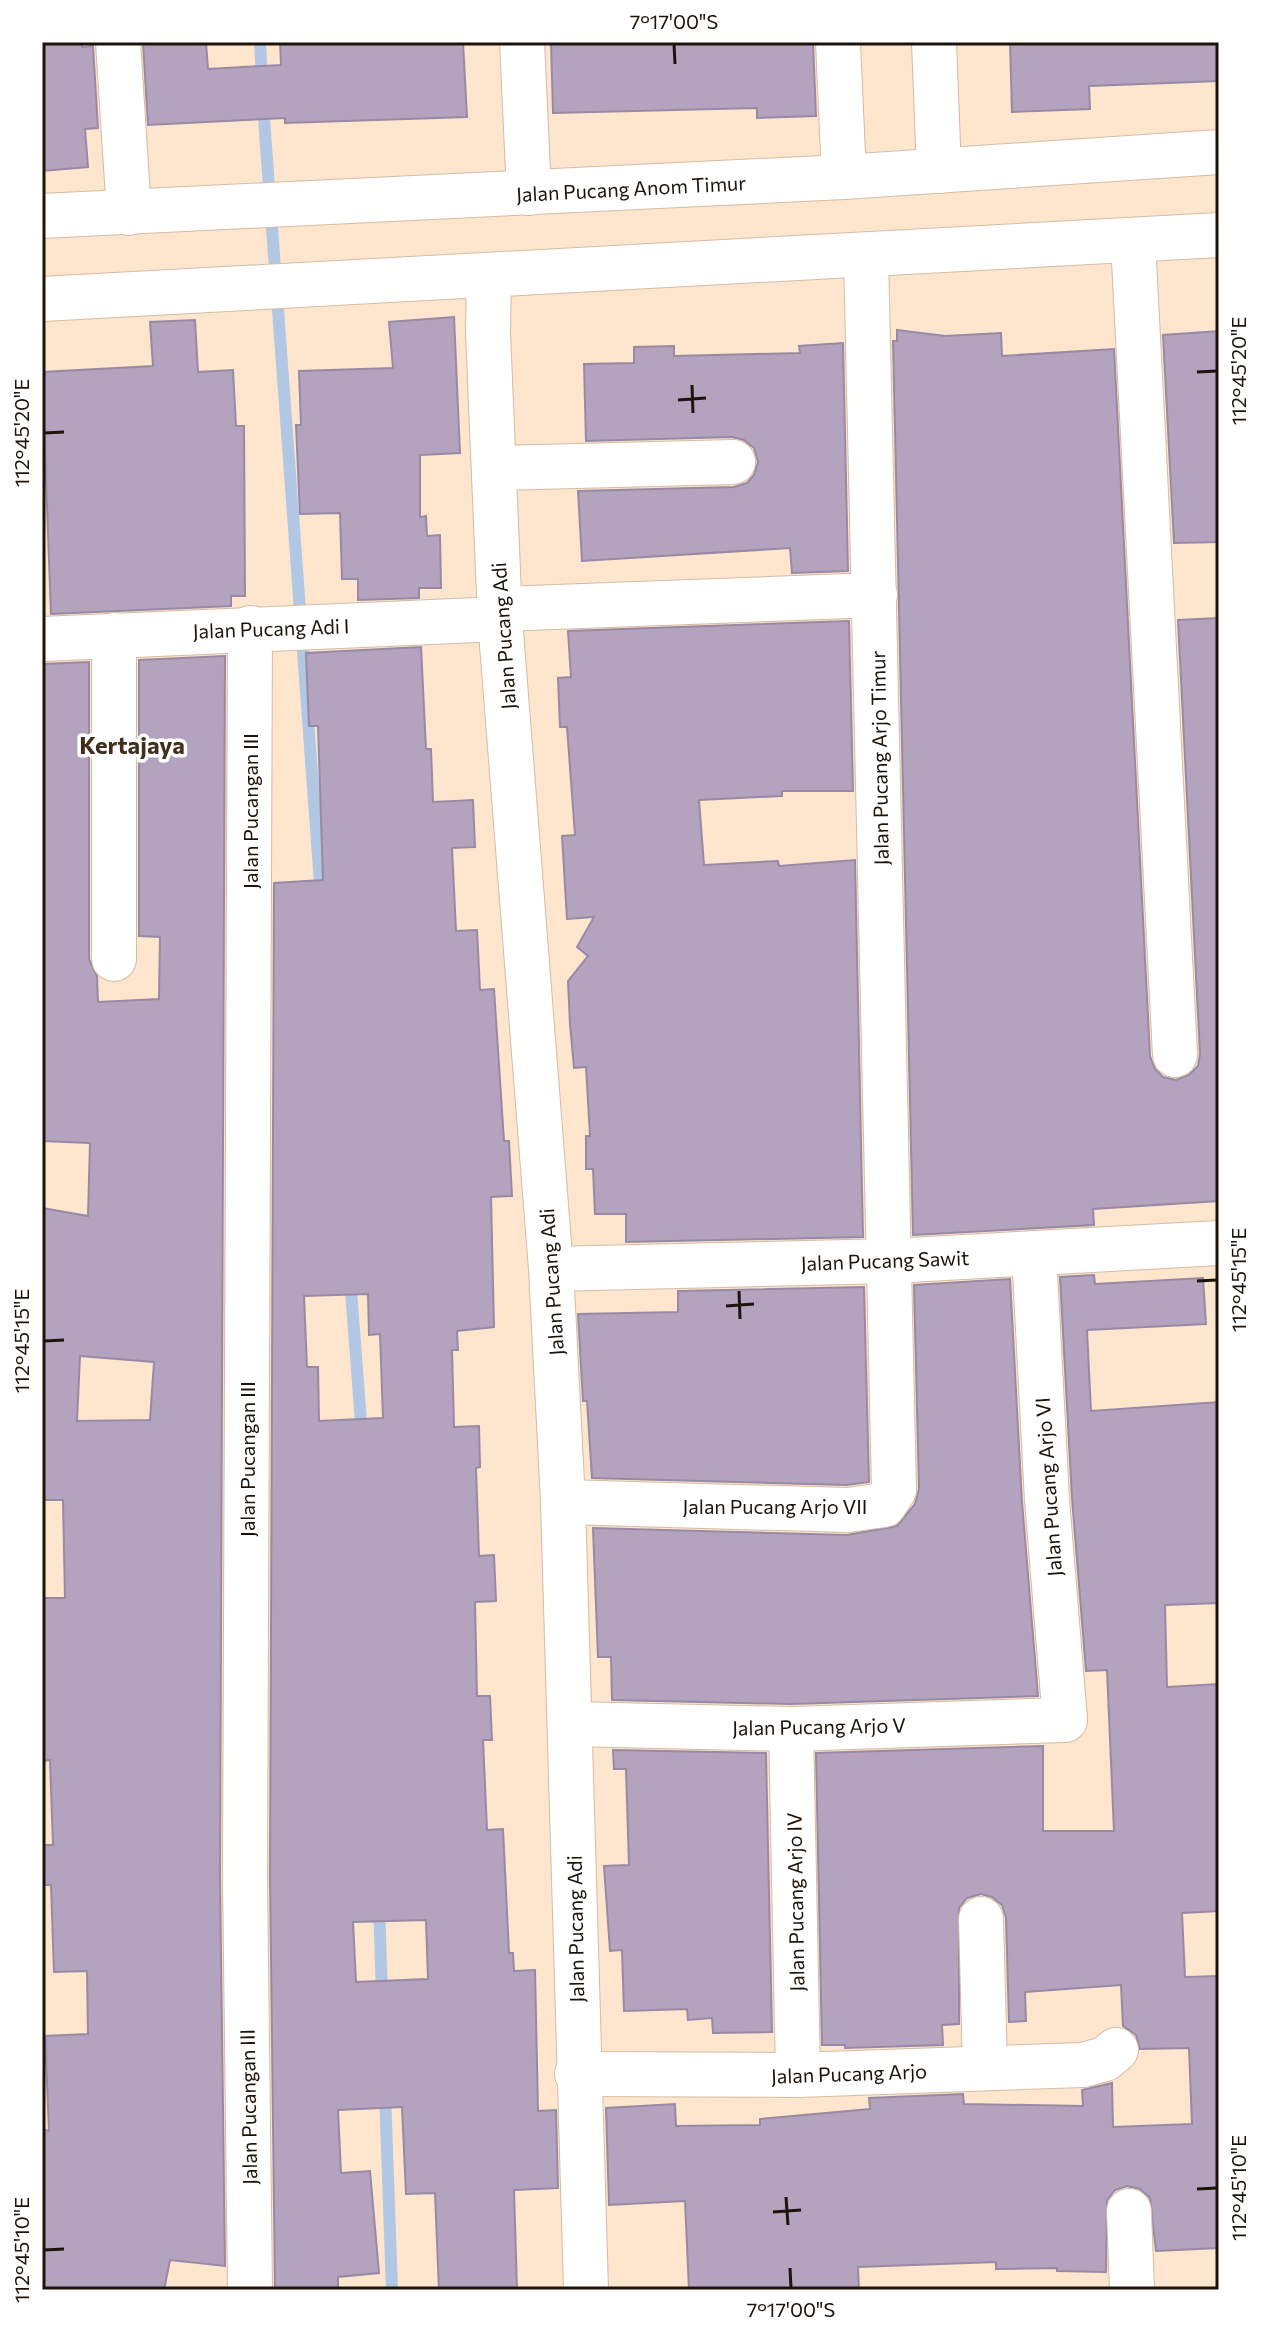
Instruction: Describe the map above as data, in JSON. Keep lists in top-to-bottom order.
{
  "streets": {
    "street": [
      "Jalan Pucang Anom Timur",
      "Jalan Pucang Adi I",
      "Jalan Pucang Adi",
      "Jalan Pucang Arjo Timur",
      "Jalan Pucangan III",
      "Jalan Pucang Sawit",
      "Jalan Pucang Arjo VI",
      "Jalan Pucang Arjo VII",
      "Jalan Pucang Arjo V",
      "Jalan Pucang Arjo IV",
      "Jalan Pucang Arjo"
    ]
  },
  "crossings": [
    ["Jalan Pucang Adi I", "Jalan Pucang Adi"],
    ["Jalan Pucang Adi I", "Jalan Pucang Arjo Timur"],
    ["Jalan Pucang Adi I", "Jalan Pucangan III"],
    ["Jalan Pucang Adi", "Jalan Pucang Sawit"],
    ["Jalan Pucang Adi", "Jalan Pucang Arjo VII"],
    ["Jalan Pucang Adi", "Jalan Pucang Arjo V"],
    ["Jalan Pucang Adi", "Jalan Pucang Arjo"],
    ["Jalan Pucang Arjo Timur", "Jalan Pucang Sawit"],
    ["Jalan Pucang Arjo Timur", "Jalan Pucang Arjo VII"],
    ["Jalan Pucang Sawit", "Jalan Pucang Arjo VI"],
    ["Jalan Pucang Sawit", "Jalan Pucang Arjo VII"],
    ["Jalan Pucang Arjo VI", "Jalan Pucang Arjo V"],
    ["Jalan Pucang Arjo V", "Jalan Pucang Arjo IV"],
    ["Jalan Pucang Arjo IV", "Jalan Pucang Arjo"]
  ],
  "districts": ["Kertajaya"],
  "coordinates": [
    "7°17'00\"S",
    "112°45'20\"E",
    "112°45'15\"E",
    "112°45'10\"E"
  ]
}
